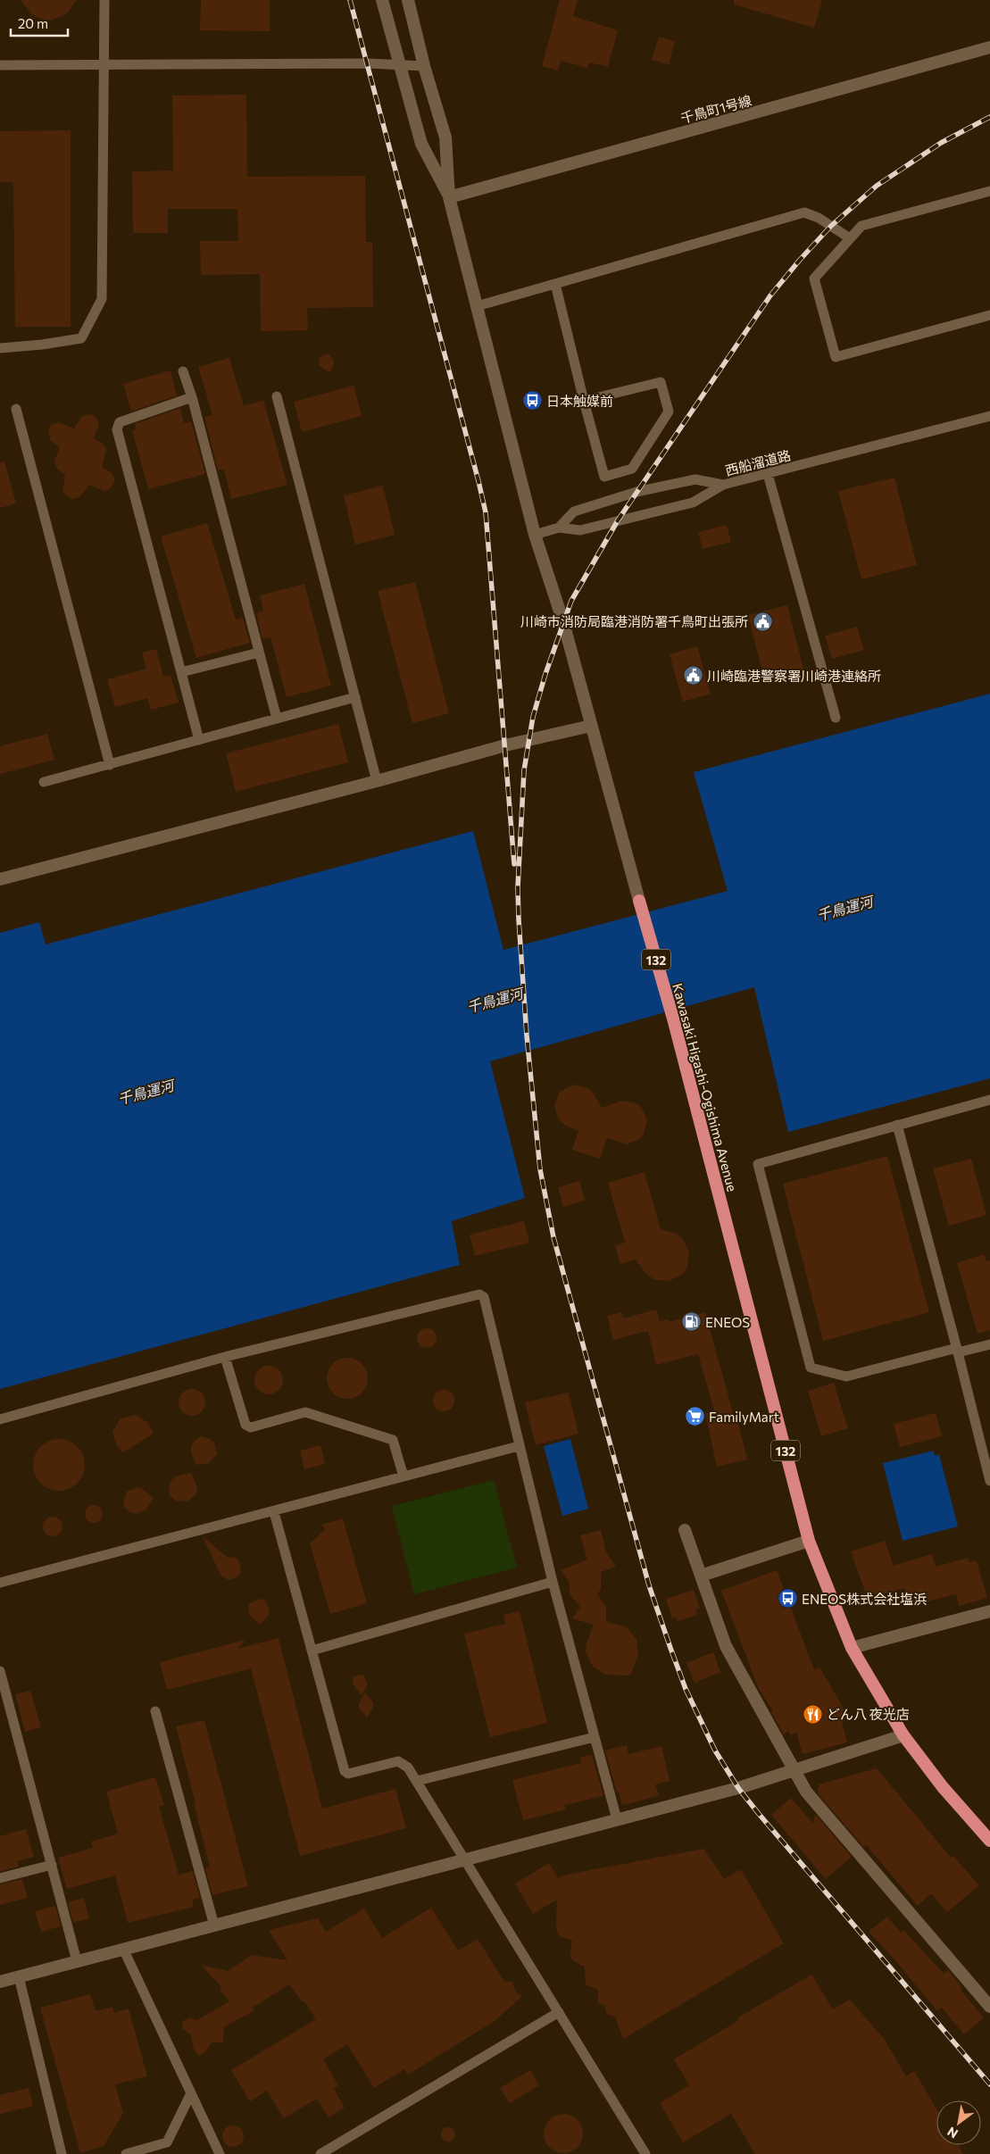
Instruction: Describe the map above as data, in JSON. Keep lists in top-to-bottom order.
{
  "streets": {
    "highway": ["132", "Kawasaki Higashi-Ogishima Avenue"],
    "street": ["千鳥町1号線"],
    "lane": ["西船溜道路"]
  },
  "crossings": [
    ["千鳥町1号線", "Kawasaki Higashi-Ogishima Avenue"],
    ["西船溜道路", "Kawasaki Higashi-Ogishima Avenue"]
  ],
  "water": ["千鳥運河"],
  "places": {
    "bus stop": ["日本触媒前", "ENEOS株式会社塩浜"],
    "public building": ["川崎市消防局臨港消防署千鳥町出張所", "川崎臨港警察署川崎港連絡所"],
    "fuel station": ["ENEOS"],
    "supermarket": ["FamilyMart"],
    "restaurant": ["どん八 夜光店"]
  },
  "scale_bar": "20 m",
  "north": "bottom left"
}
